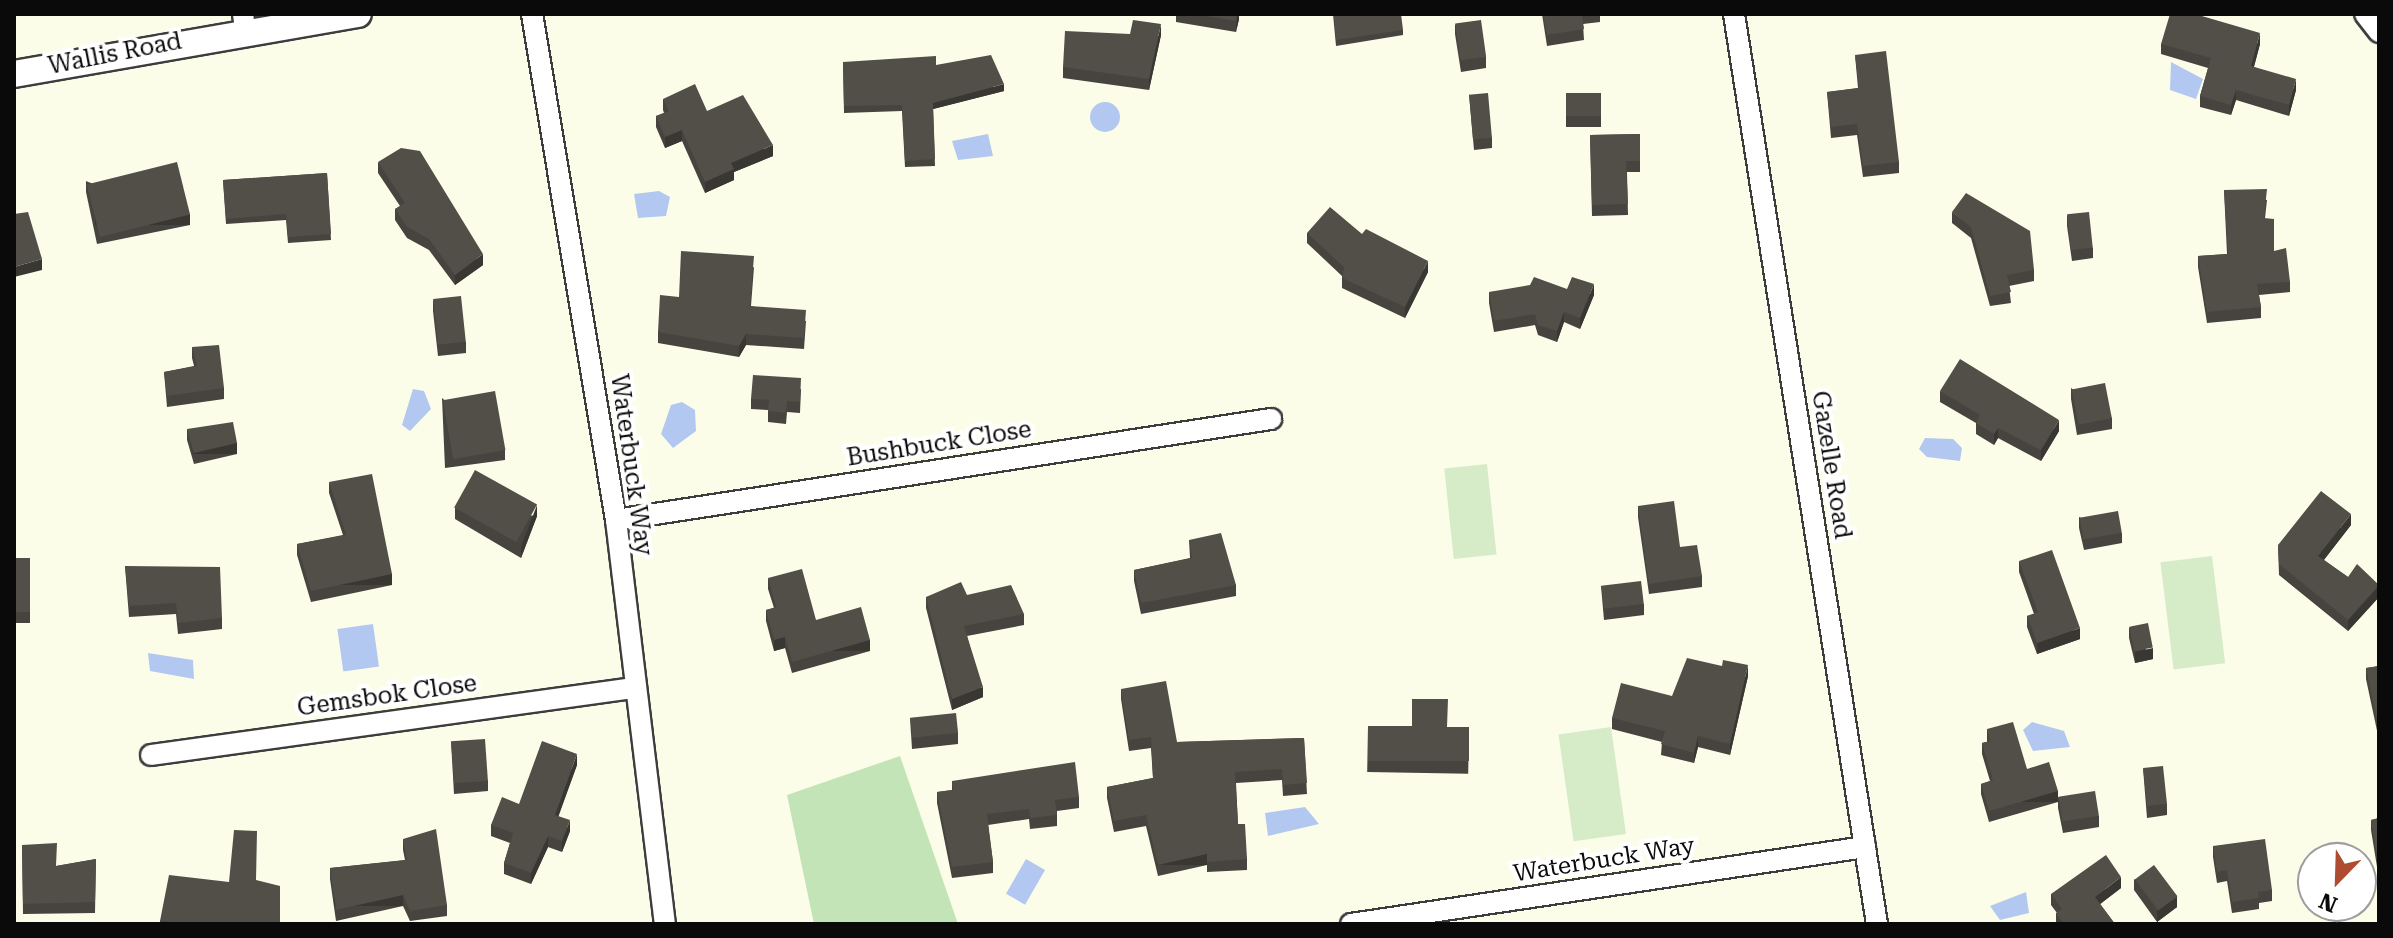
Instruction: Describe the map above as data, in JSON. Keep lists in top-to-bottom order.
{
  "streets": {
    "street": [
      "Wallis Road",
      "Bushbuck Close",
      "Waterbuck Way",
      "Gazelle Road",
      "Gemsbok Close"
    ]
  },
  "crossings": [
    ["Bushbuck Close", "Waterbuck Way"],
    ["Waterbuck Way", "Gazelle Road"],
    ["Waterbuck Way", "Gemsbok Close"]
  ],
  "north": "bottom left"
}
